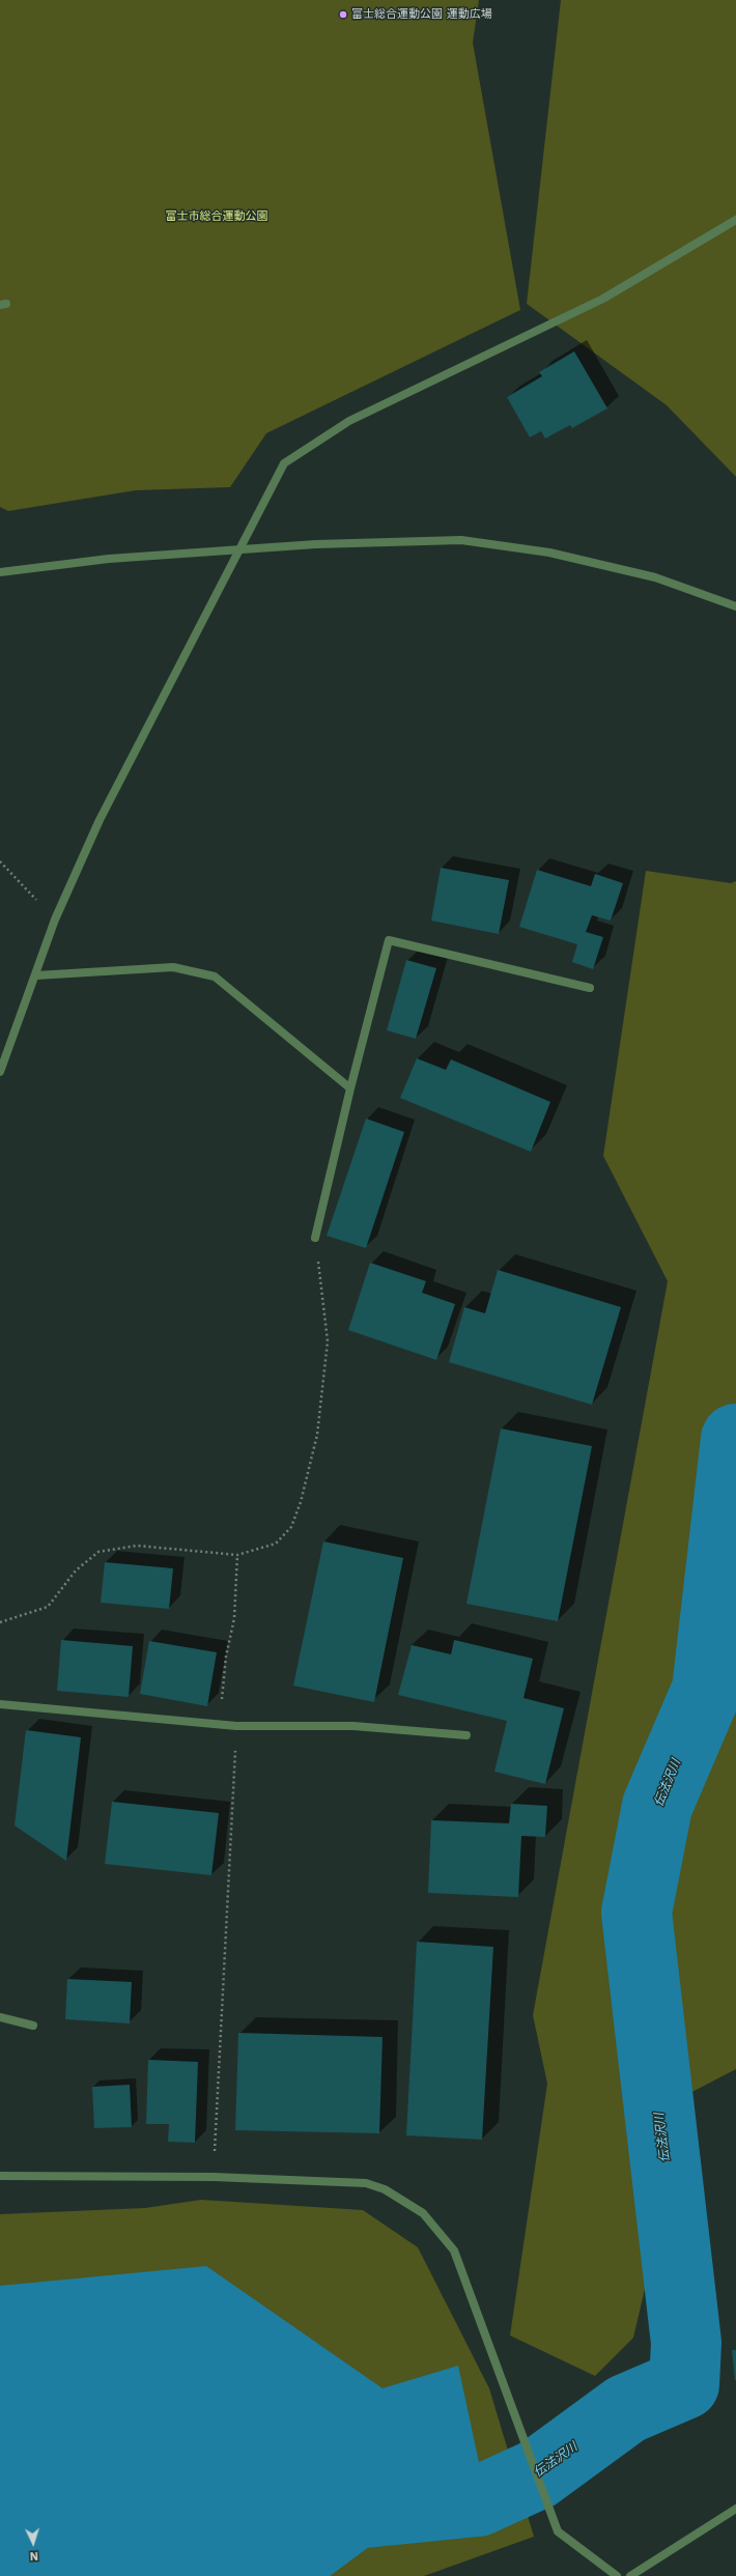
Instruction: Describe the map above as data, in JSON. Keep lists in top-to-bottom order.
{
  "water": ["伝法沢川"],
  "parks": ["富士市総合運動公園"],
  "places": ["富士総合運動公園 運動広場"],
  "north": "bottom"
}
